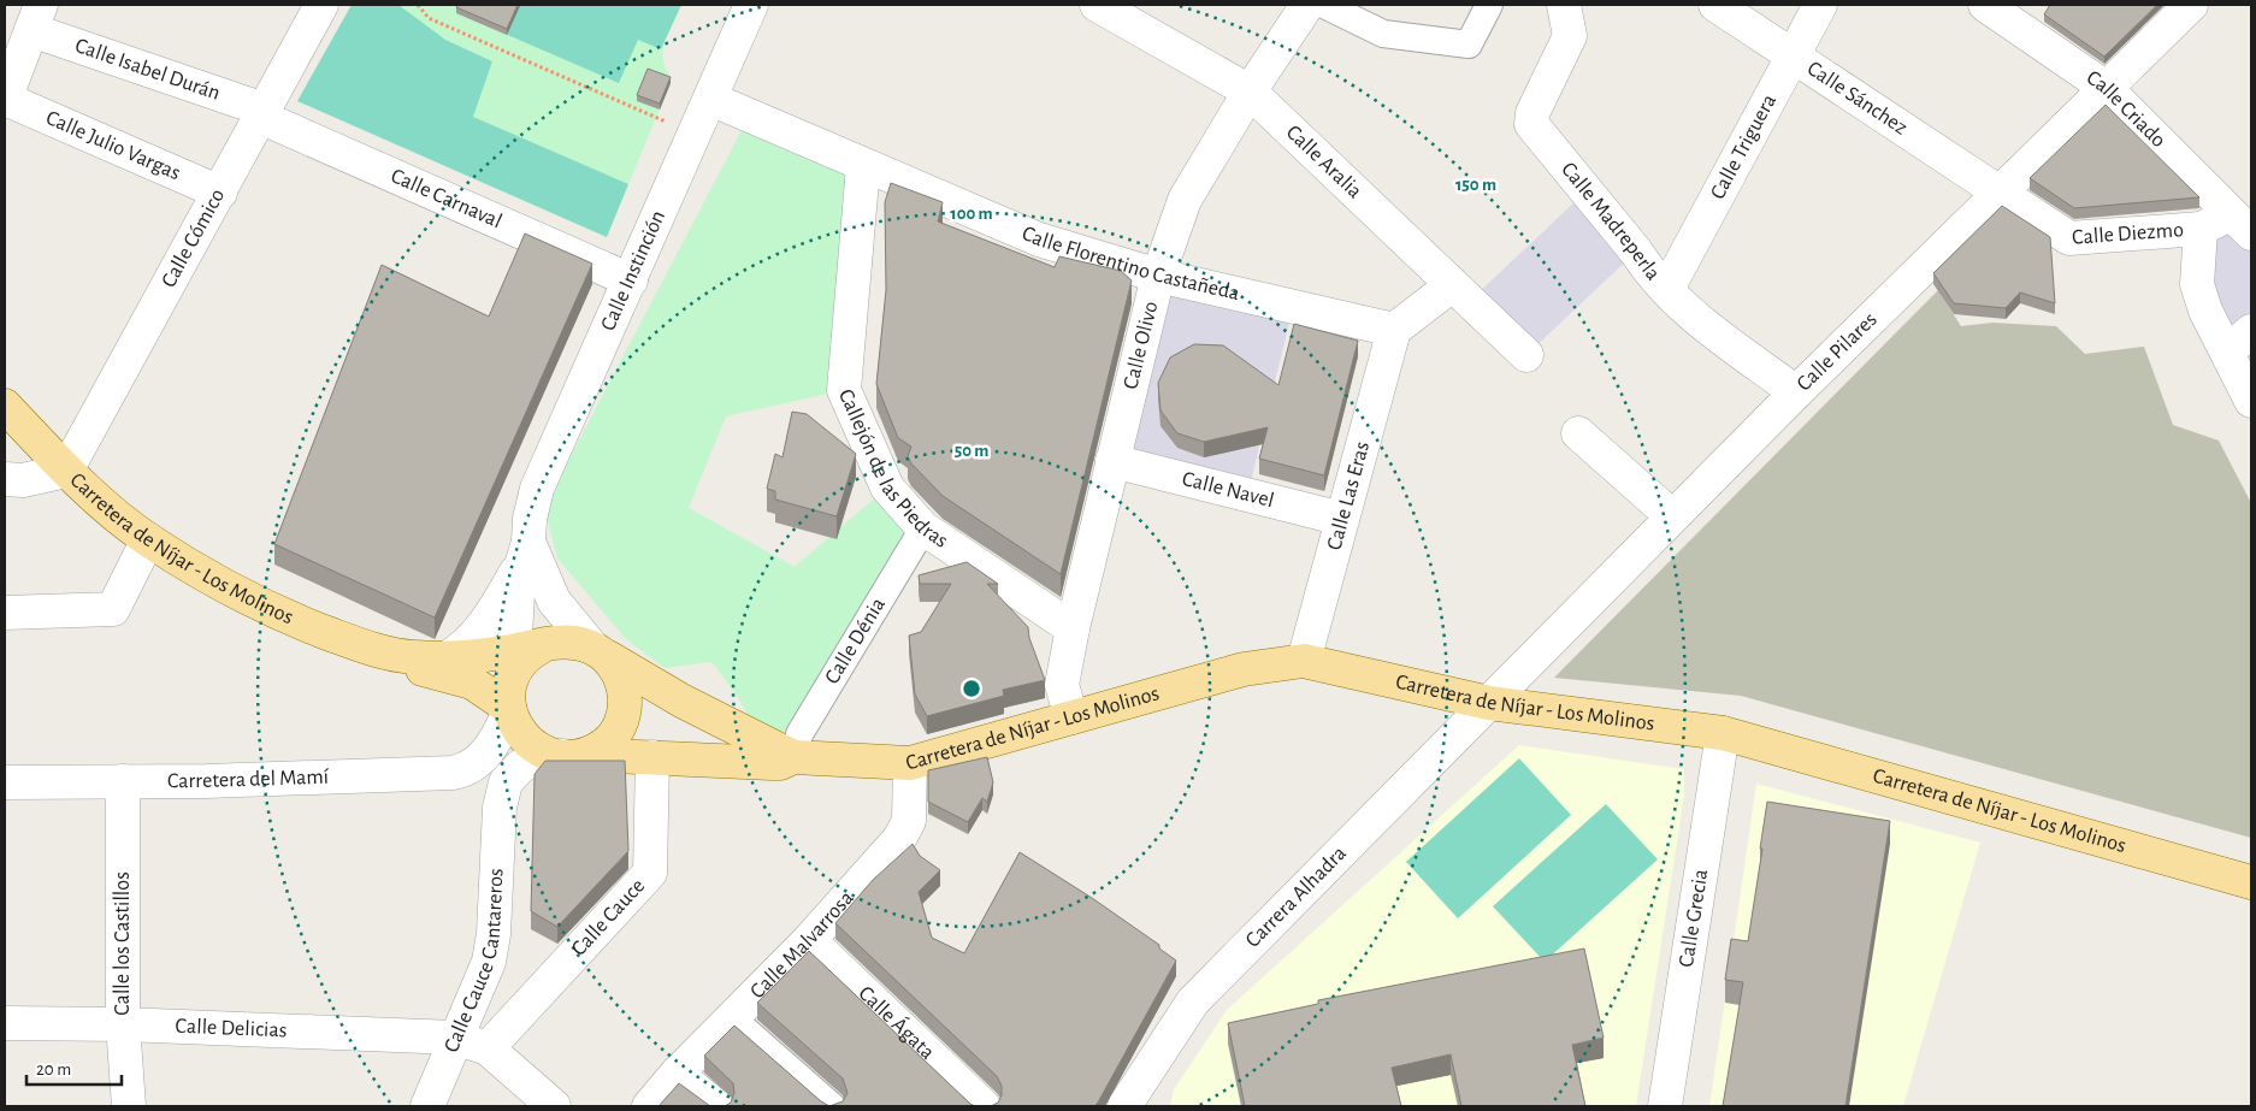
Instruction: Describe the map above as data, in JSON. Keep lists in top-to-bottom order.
{
  "streets": {
    "main road": ["Carretera de Níjar - Los Molinos"],
    "street": [
      "Calle Isabel Durán",
      "Calle Sánchez",
      "Calle Criado",
      "Calle Julio Vargas",
      "Calle Triguera",
      "Calle Aralia",
      "Calle Carnaval",
      "Calle Madreperla",
      "Calle Diezmo",
      "Calle Cómico",
      "Calle Florentino Castañeda",
      "Calle Instinción",
      "Calle Olivo",
      "Calle Pilares",
      "Callejón de las Piedras",
      "Calle Navel",
      "Calle Las Eras",
      "Calle Dénia",
      "Carretera del Mamí",
      "Carrera Alhadra",
      "Calle Cauce",
      "Calle Grecia",
      "Calle los Castillos",
      "Calle Malvarrosa",
      "Calle Cauce Cantareros",
      "Calle Ágata",
      "Calle Delicias"
    ]
  },
  "crossings": [
    ["Calle Isabel Durán", "Calle Carnaval"],
    ["Calle Isabel Durán", "Calle Cómico"],
    ["Calle Sánchez", "Calle Triguera"],
    ["Calle Sánchez", "Calle Diezmo"],
    ["Calle Sánchez", "Calle Pilares"],
    ["Calle Criado", "Calle Diezmo"],
    ["Calle Criado", "Calle Pilares"],
    ["Calle Julio Vargas", "Calle Cómico"],
    ["Calle Triguera", "Calle Madreperla"],
    ["Calle Aralia", "Calle Olivo"],
    ["Calle Carnaval", "Calle Cómico"],
    ["Calle Carnaval", "Calle Instinción"],
    ["Calle Madreperla", "Calle Pilares"],
    ["Calle Diezmo", "Calle Pilares"],
    ["Calle Cómico", "Carretera de Níjar - Los Molinos"],
    ["Calle Florentino Castañeda", "Calle Instinción"],
    ["Calle Florentino Castañeda", "Calle Olivo"],
    ["Calle Florentino Castañeda", "Callejón de las Piedras"],
    ["Calle Florentino Castañeda", "Calle Las Eras"],
    ["Calle Instinción", "Carretera de Níjar - Los Molinos"],
    ["Calle Instinción", "Calle Cauce Cantareros"],
    ["Calle Olivo", "Callejón de las Piedras"],
    ["Calle Olivo", "Calle Navel"],
    ["Calle Olivo", "Carretera de Níjar - Los Molinos"],
    ["Calle Pilares", "Carretera de Níjar - Los Molinos"],
    ["Calle Pilares", "Carrera Alhadra"],
    ["Callejón de las Piedras", "Calle Dénia"],
    ["Calle Navel", "Calle Las Eras"],
    ["Calle Las Eras", "Carretera de Níjar - Los Molinos"],
    ["Carretera de Níjar - Los Molinos", "Calle Dénia"],
    ["Carretera de Níjar - Los Molinos", "Carrera Alhadra"],
    ["Carretera de Níjar - Los Molinos", "Calle Cauce"],
    ["Carretera de Níjar - Los Molinos", "Calle Grecia"],
    ["Carretera de Níjar - Los Molinos", "Calle Malvarrosa"],
    ["Carretera de Níjar - Los Molinos", "Calle Cauce Cantareros"],
    ["Carretera del Mamí", "Calle los Castillos"],
    ["Calle Cauce", "Calle Delicias"],
    ["Calle los Castillos", "Calle Delicias"],
    ["Calle Malvarrosa", "Calle Ágata"],
    ["Calle Cauce Cantareros", "Calle Delicias"]
  ],
  "scale_bar": "20 m",
  "rings": ["150 m", "100 m", "50 m"]
}
